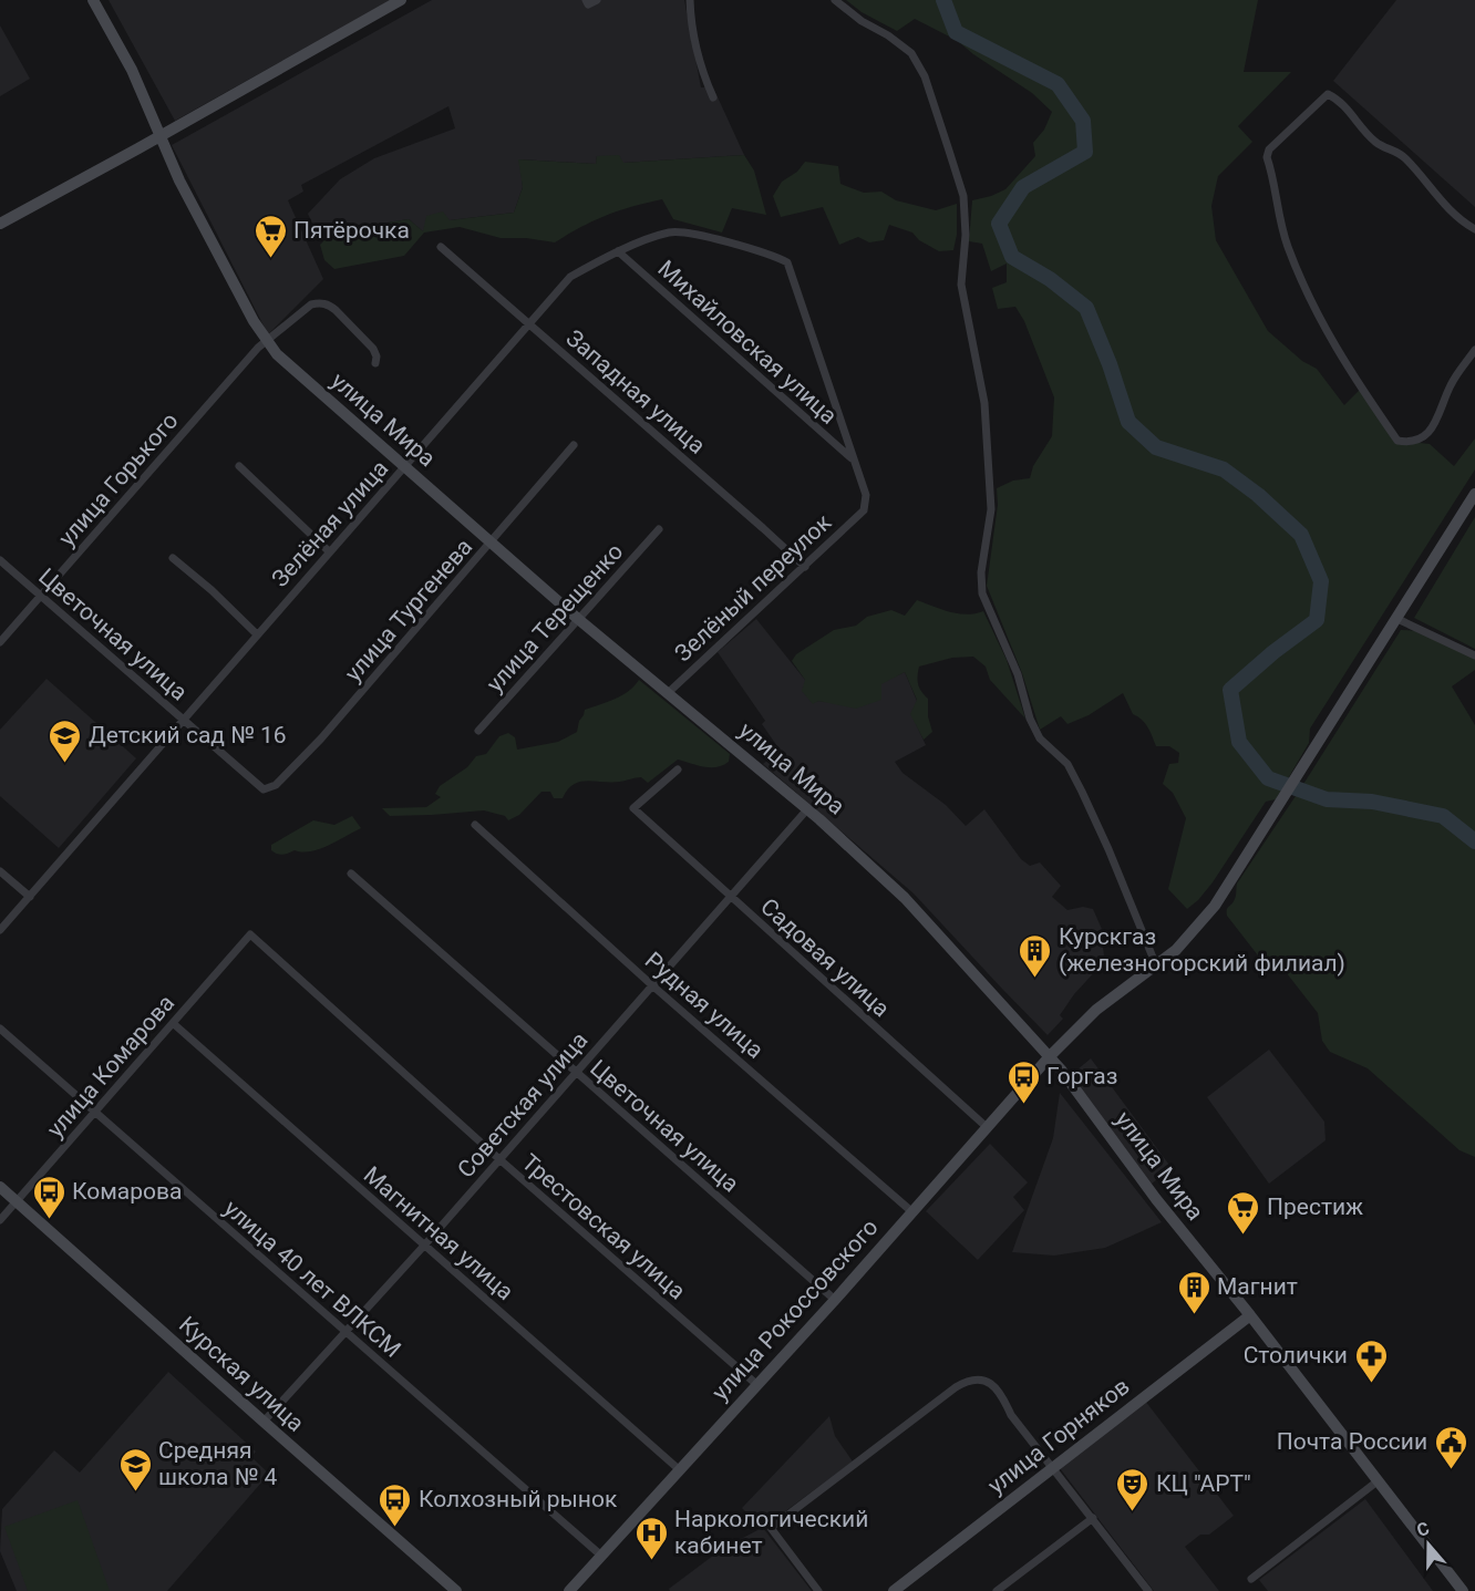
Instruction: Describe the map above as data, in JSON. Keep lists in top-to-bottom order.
{
  "streets": {
    "main road": [
      "улица Мира",
      "улица Рокоссовского",
      "Курская улица",
      "улица Горняков"
    ],
    "street": [
      "Михайловская улица",
      "Западная улица",
      "улица Горького",
      "Зелёная улица",
      "Зелёный переулок",
      "улица Тургенева",
      "улица Терещенко",
      "Цветочная улица",
      "Садовая улица",
      "Рудная улица",
      "улица Комарова",
      "Советская улица",
      "Трестовская улица",
      "Магнитная улица",
      "улица 40 лет ВЛКСМ"
    ]
  },
  "crossings": [
    ["Михайловская улица", "Зелёная улица"],
    ["Михайловская улица", "Зелёный переулок"],
    ["Западная улица", "Зелёная улица"],
    ["Западная улица", "Зелёный переулок"],
    ["улица Мира", "улица Горького"],
    ["улица Мира", "Зелёная улица"],
    ["улица Мира", "Зелёный переулок"],
    ["улица Мира", "улица Тургенева"],
    ["улица Мира", "улица Терещенко"],
    ["улица Мира", "Советская улица"],
    ["улица Мира", "улица Рокоссовского"],
    ["улица Мира", "улица Горняков"],
    ["улица Горького", "Цветочная улица"],
    ["Зелёная улица", "Зелёный переулок"],
    ["Зелёная улица", "Цветочная улица"],
    ["улица Тургенева", "Цветочная улица"],
    ["Цветочная улица", "Советская улица"],
    ["Цветочная улица", "улица Рокоссовского"],
    ["Садовая улица", "Советская улица"],
    ["Садовая улица", "улица Рокоссовского"],
    ["Рудная улица", "Советская улица"],
    ["Рудная улица", "улица Рокоссовского"],
    ["улица Комарова", "Трестовская улица"],
    ["улица Комарова", "Магнитная улица"],
    ["улица Комарова", "улица 40 лет ВЛКСМ"],
    ["улица Комарова", "Курская улица"],
    ["Советская улица", "Трестовская улица"],
    ["Советская улица", "Магнитная улица"],
    ["Советская улица", "улица 40 лет ВЛКСМ"],
    ["Советская улица", "Курская улица"],
    ["Трестовская улица", "улица Рокоссовского"],
    ["Магнитная улица", "улица Рокоссовского"],
    ["улица 40 лет ВЛКСМ", "улица Рокоссовского"]
  ],
  "places": {
    "supermarket": ["Пятёрочка", "Престиж"],
    "school or university": ["Детский сад № 16", "Средняя школа № 4"],
    "building": ["Курскгаз (железногорский филиал)", "Магнит"],
    "bus stop": ["Горгаз", "Комарова", "Колхозный рынок"],
    "pharmacy": ["Столички"],
    "public building": ["Почта России"],
    "theatre": ["КЦ \"АРТ\""],
    "hospital": ["Наркологический кабинет"]
  },
  "north": "top"
}
